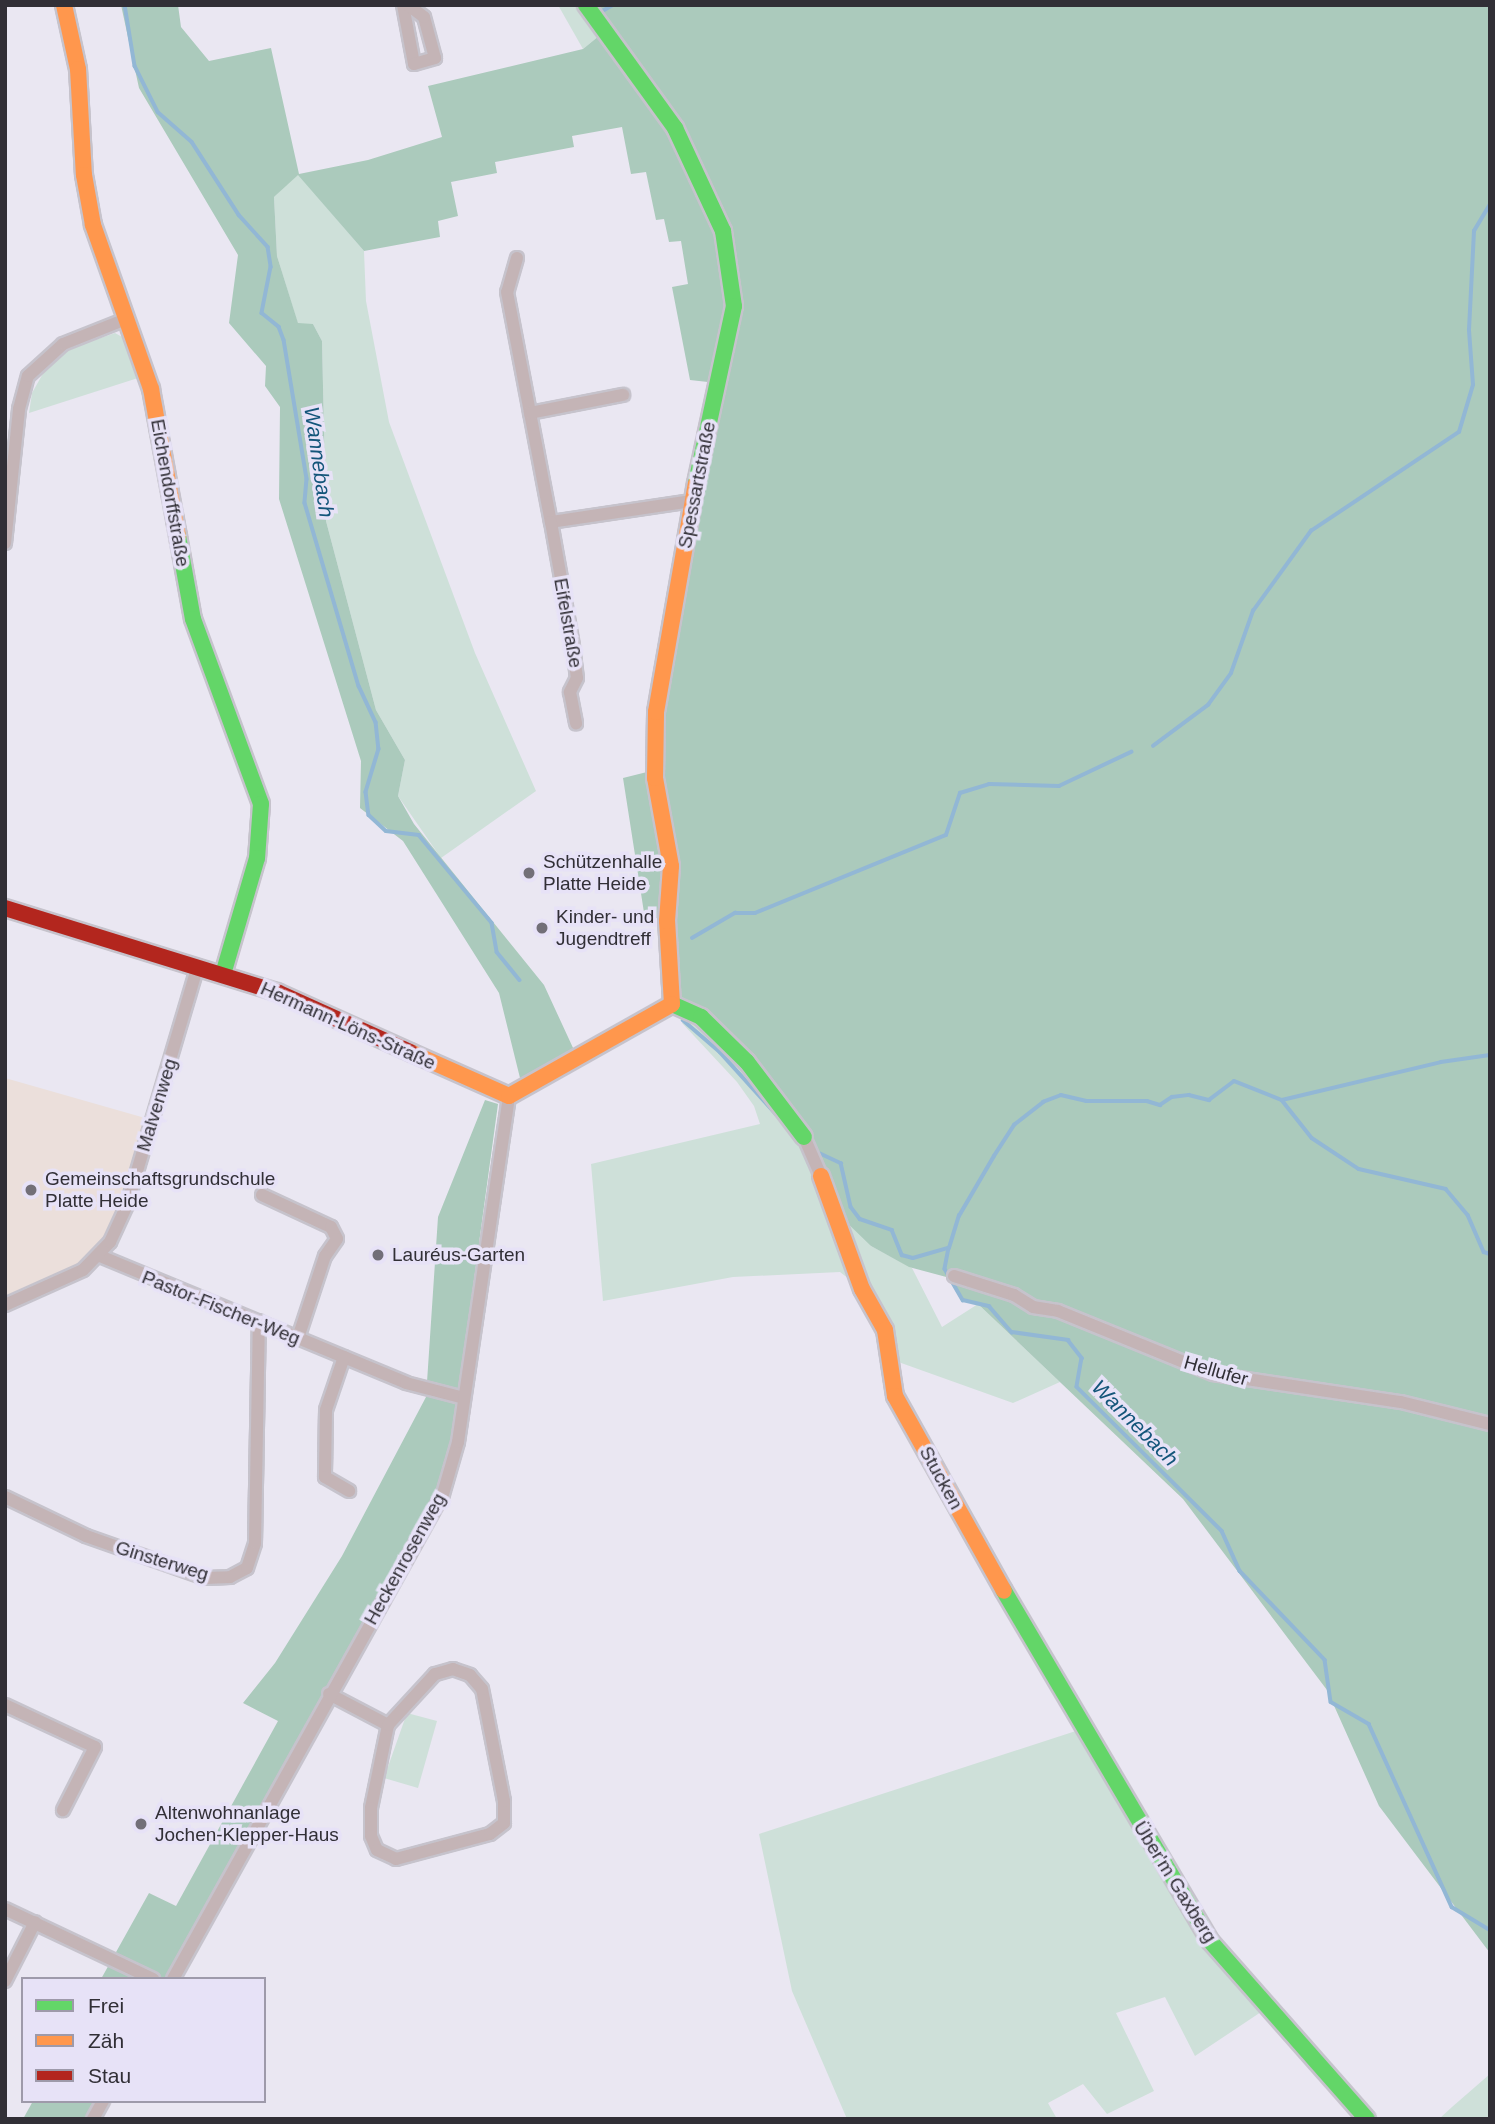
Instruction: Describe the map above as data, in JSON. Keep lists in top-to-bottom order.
{
  "streets": {
    "street": [
      "Spessartstraße",
      "Eichendorffstraße",
      "Eifelstraße",
      "Hermann-Löns-Straße",
      "Malvenweg",
      "Pastor-Fischer-Weg",
      "Hellufer",
      "Stucken",
      "Heckenrosenweg",
      "Ginsterweg",
      "Über'm Gaxberg"
    ]
  },
  "crossings": [
    ["Eichendorffstraße", "Hermann-Löns-Straße"],
    ["Hermann-Löns-Straße", "Malvenweg"],
    ["Hermann-Löns-Straße", "Heckenrosenweg"],
    ["Malvenweg", "Pastor-Fischer-Weg"],
    ["Pastor-Fischer-Weg", "Heckenrosenweg"],
    ["Pastor-Fischer-Weg", "Ginsterweg"],
    ["Stucken", "Über'm Gaxberg"]
  ],
  "water": ["Wannebach"],
  "places": [
    "Schützenhalle Platte Heide",
    "Kinder- und Jugendtreff",
    "Gemeinschaftsgrundschule Platte Heide",
    "Lauréus-Garten",
    "Altenwohnanlage Jochen-Klepper-Haus"
  ],
  "legend": ["Frei", "Zäh", "Stau"]
}
